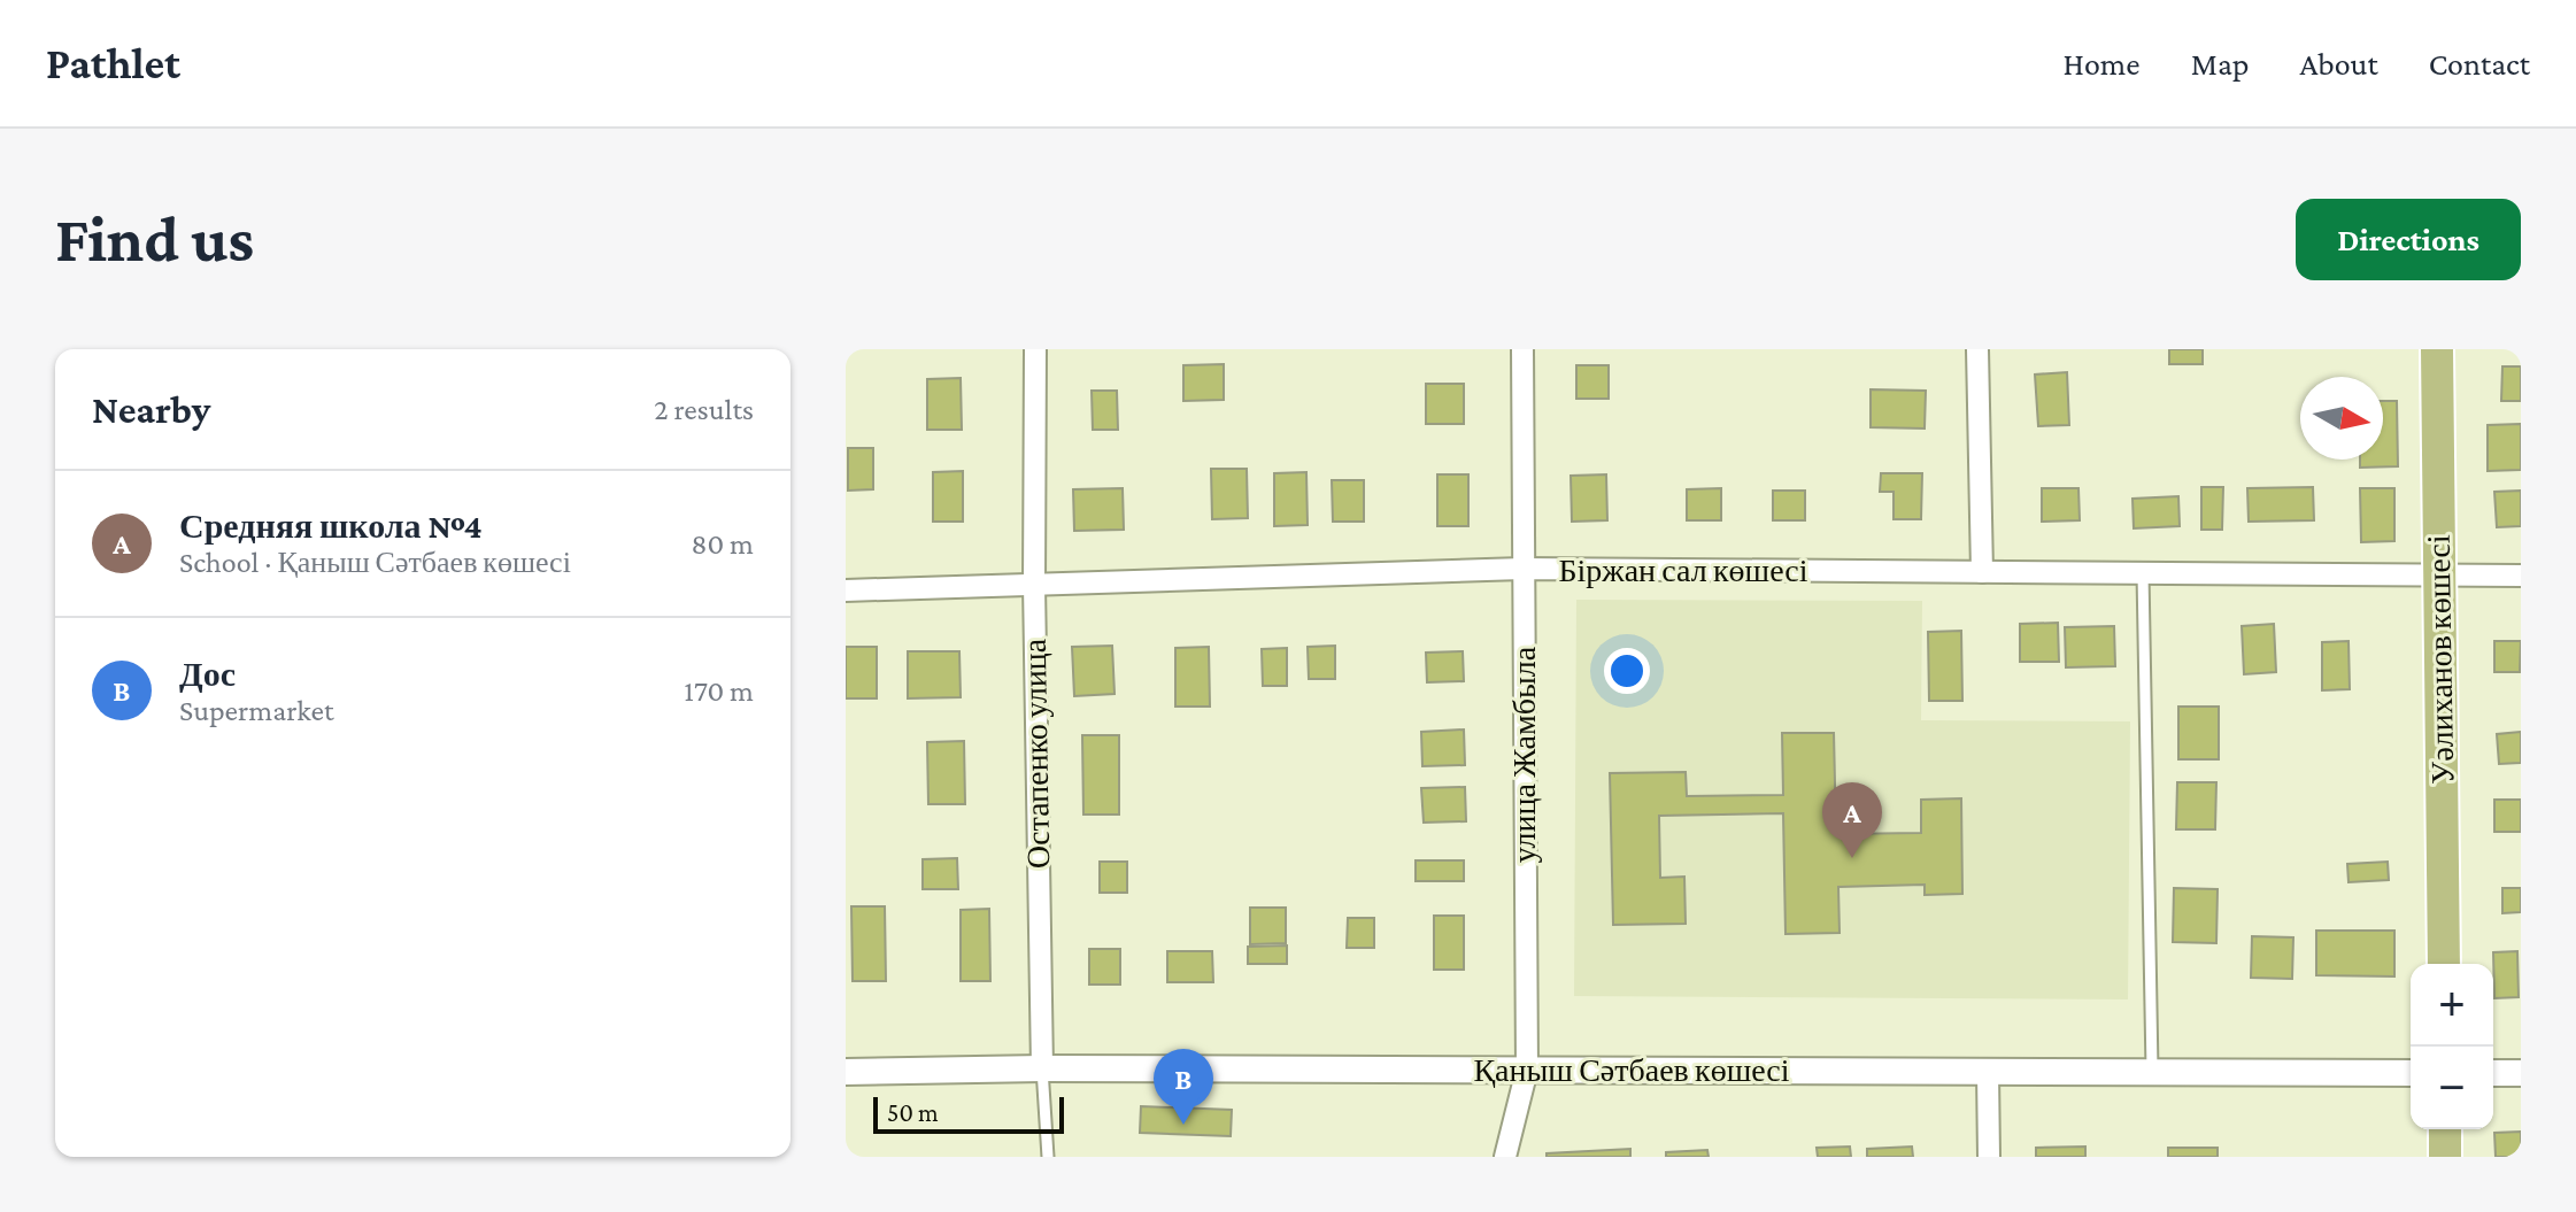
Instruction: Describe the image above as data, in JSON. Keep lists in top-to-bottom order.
{
  "streets": {
    "main road": ["Уәлиханов көшесі"],
    "street": [
      "Біржан сал көшесі",
      "Остапенко улица",
      "улица Жамбыла",
      "Қаныш Сәтбаев көшесі"
    ]
  },
  "crossings": [
    ["Біржан сал көшесі", "Уәлиханов көшесі"],
    ["Біржан сал көшесі", "Остапенко улица"],
    ["Біржан сал көшесі", "улица Жамбыла"],
    ["Остапенко улица", "Қаныш Сәтбаев көшесі"],
    ["улица Жамбыла", "Қаныш Сәтбаев көшесі"]
  ],
  "scale_bar": "50 m",
  "north": "right",
  "page": {
    "header": "Pathlet",
    "nav": [
      "Home",
      "Map",
      "About",
      "Contact"
    ],
    "buttons": "Directions",
    "title": "Find us",
    "heading": ["Nearby", "2 results"],
    "list": [
      {
        "mark": "A",
        "name": "Средняя школа №4",
        "note": "School · Қаныш Сәтбаев көшесі",
        "value": "80 m"
      },
      {
        "mark": "B",
        "name": "Дос",
        "note": "Supermarket",
        "value": "170 m"
      }
    ],
    "pins": ["A", "B"],
    "map_buttons": ["+", "−"],
    "scale": "50 m"
  }
}
